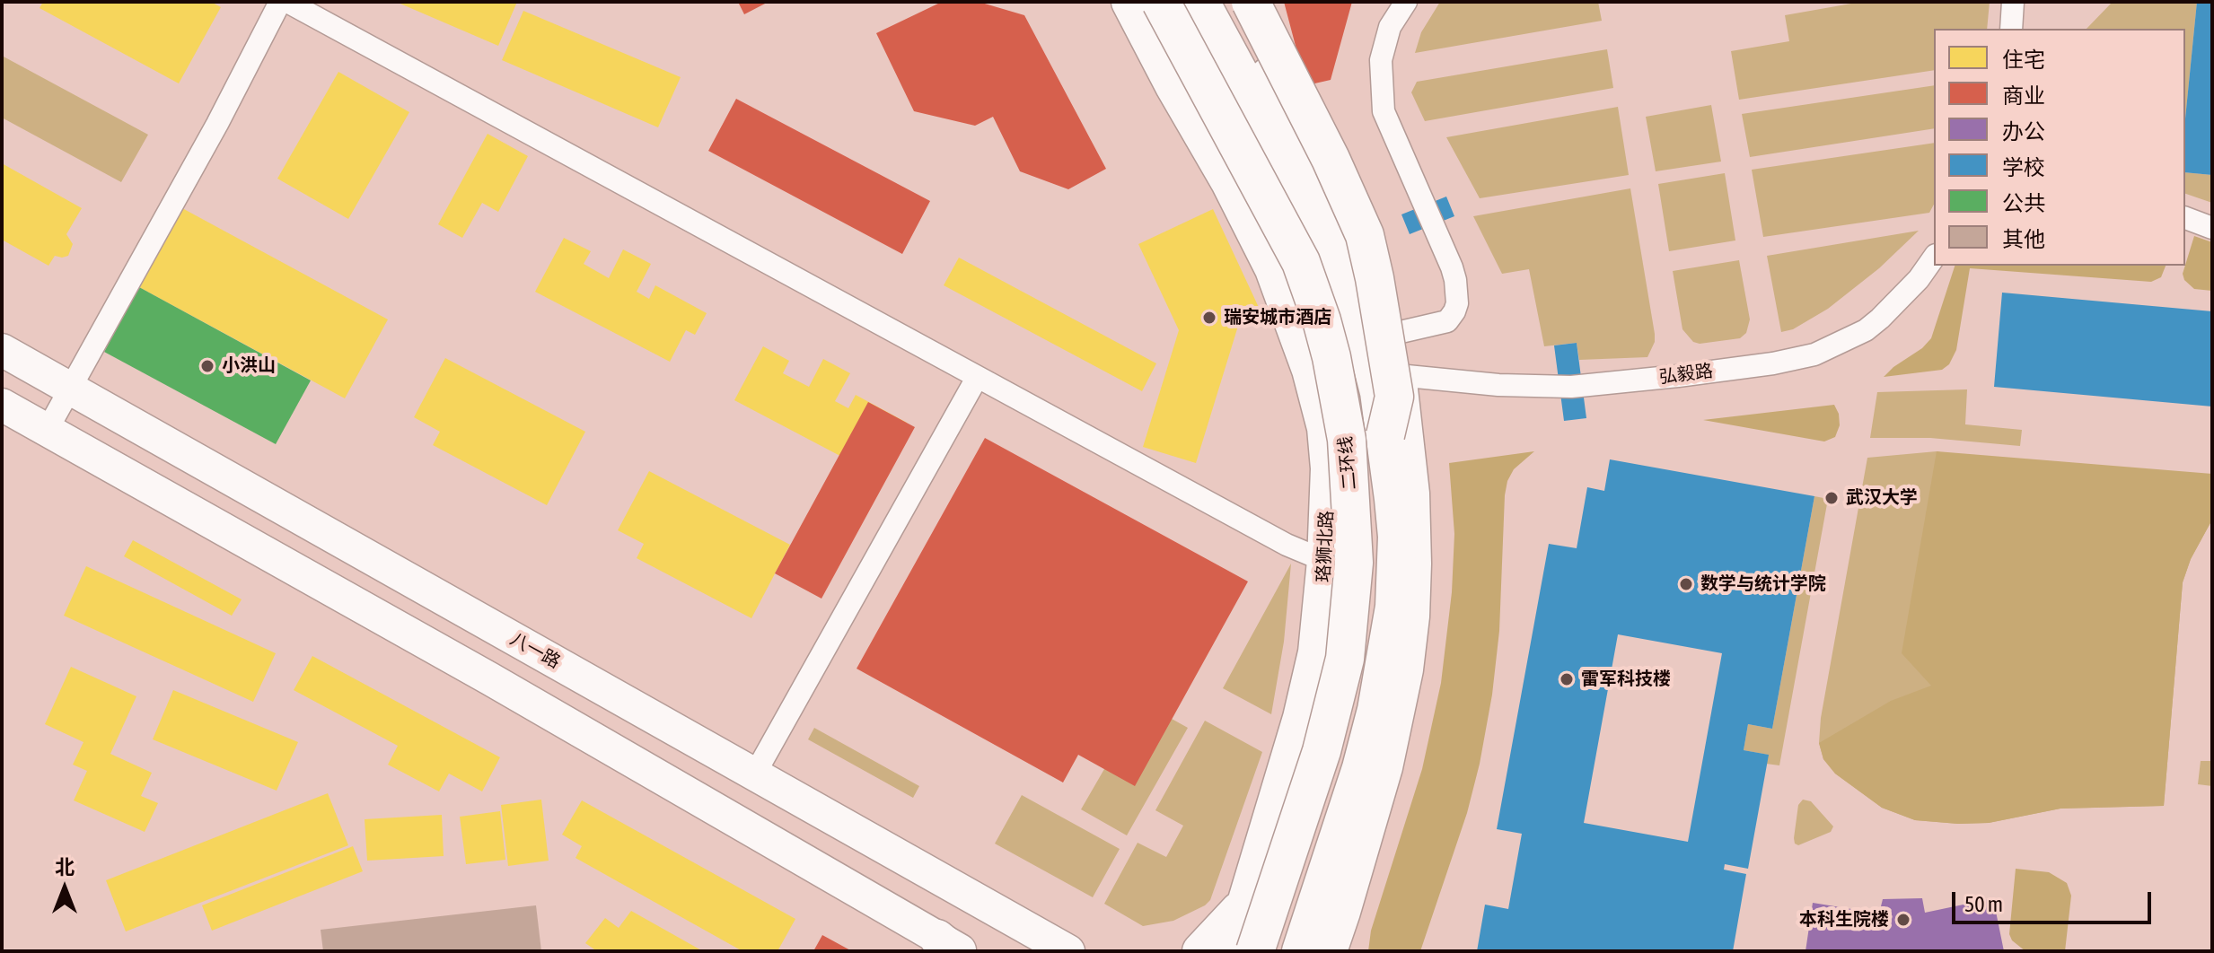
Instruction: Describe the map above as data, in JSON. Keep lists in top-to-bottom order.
{
  "streets": {
    "highway": ["二环线"],
    "main road": ["珞狮北路", "八一路"],
    "street": ["弘毅路"]
  },
  "crossings": [
    ["二环线", "珞狮北路"]
  ],
  "places": [
    "瑞安城市酒店",
    "小洪山",
    "武汉大学",
    "数学与统计学院",
    "雷军科技楼",
    "本科生院楼"
  ],
  "legend": [
    "住宅",
    "商业",
    "办公",
    "学校",
    "公共",
    "其他"
  ],
  "scale_bar": "50 m",
  "north": "top"
}
